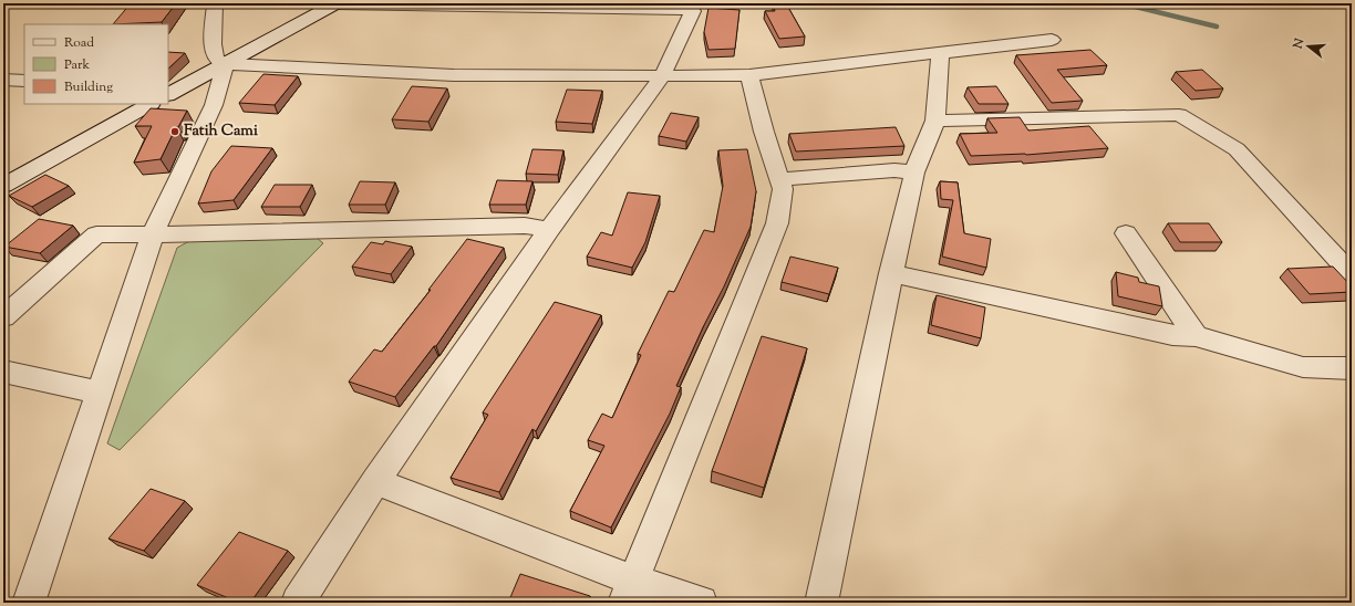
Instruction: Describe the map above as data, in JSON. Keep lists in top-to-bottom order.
{
  "places": ["Fatih Cami"],
  "legend": ["Road", "Park", "Building"],
  "north": "left"
}
